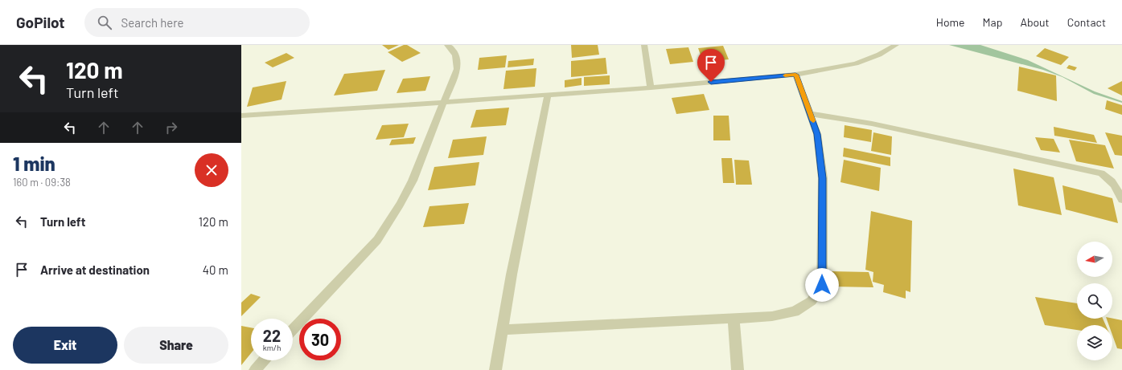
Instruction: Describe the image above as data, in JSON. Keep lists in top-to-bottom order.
{
  "north": "left",
  "page": {
    "header": "GoPilot",
    "search": "Search here",
    "nav": [
      "Home",
      "Map",
      "About",
      "Contact"
    ],
    "turn": ["120 m", "Turn left"],
    "heading": ["1 min", "160 m · 09:38"],
    "list": [
      {
        "name": "Turn left",
        "value": "120 m"
      },
      {
        "name": "Arrive at destination",
        "value": "40 m"
      }
    ],
    "speed": "22 km/h",
    "limit": "30",
    "buttons": ["Exit", "Share"]
  }
}
